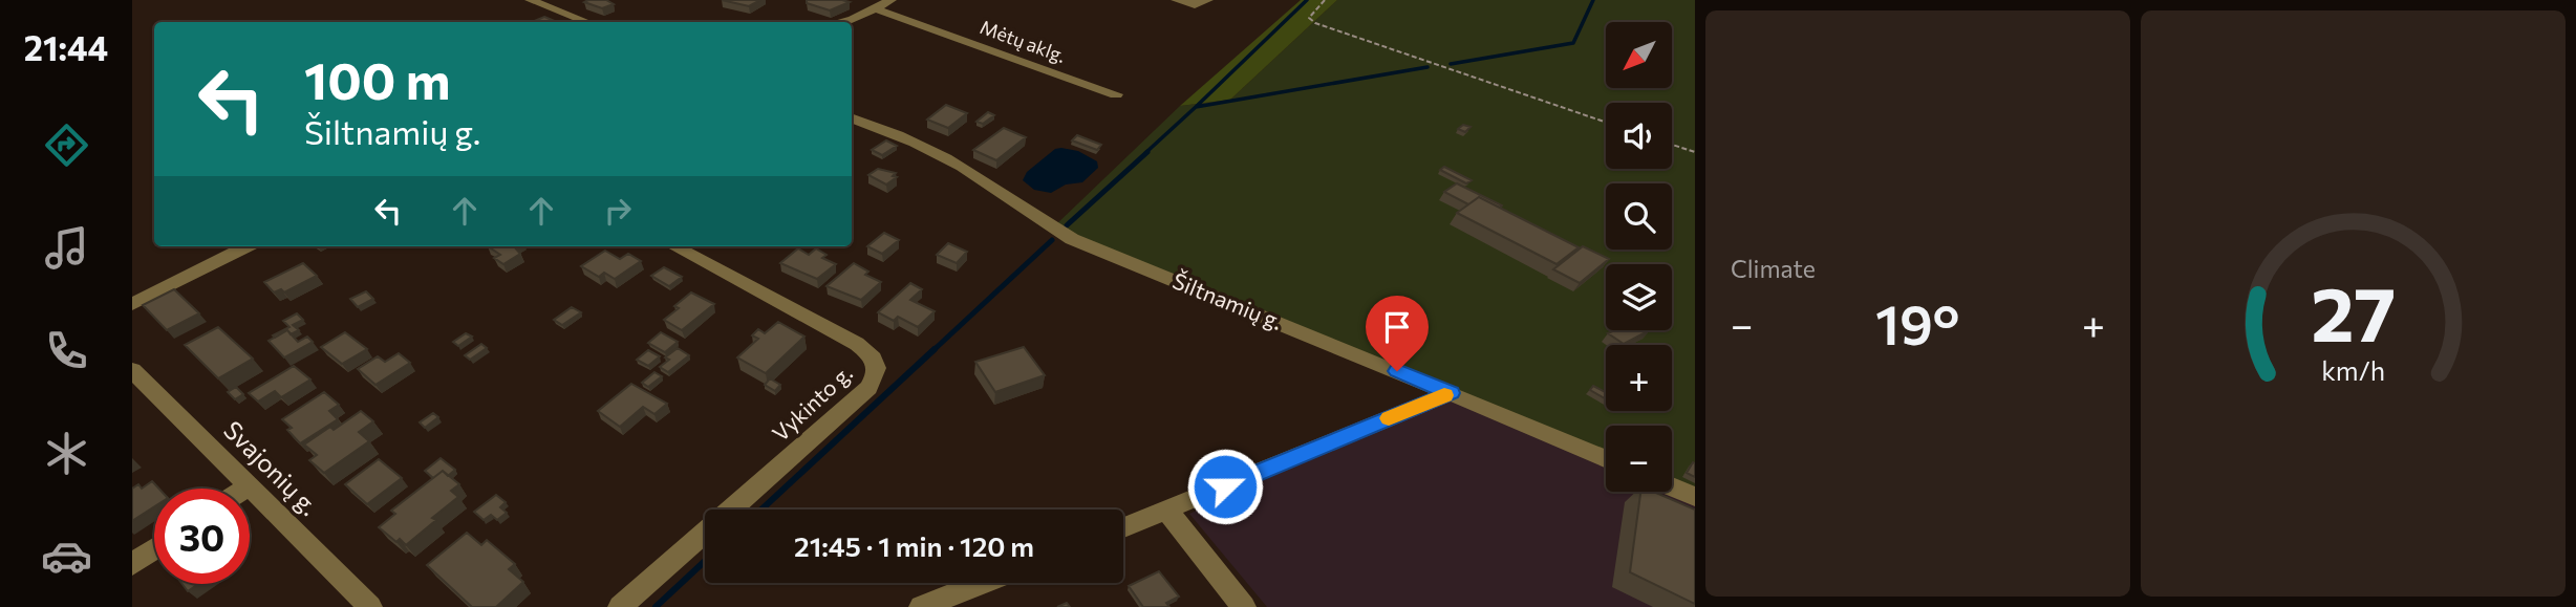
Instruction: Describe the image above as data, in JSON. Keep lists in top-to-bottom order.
{
  "streets": {
    "street": [
      "Mėtų aklg.",
      "Šiltnamių g.",
      "Vykinto g.",
      "Svajonių g."
    ]
  },
  "north": "bottom left",
  "page": {
    "tabs": "21:44",
    "tile": "Climate",
    "map_buttons": ["+", "−"],
    "turn": ["100 m", "Šiltnamių g."],
    "heat": ["−", "19°", "+"],
    "limit": "30",
    "trip": "21:45 · 1 min · 120 m",
    "gauge": ["27", "km/h"]
  }
}
